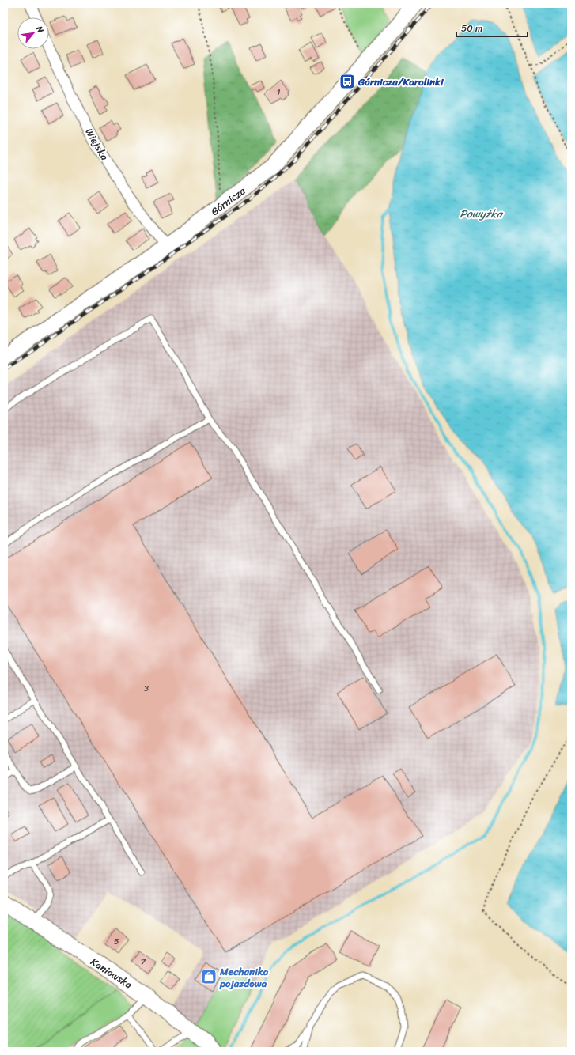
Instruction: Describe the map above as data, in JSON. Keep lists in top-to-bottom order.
{
  "streets": {
    "street": ["Wiejska", "Górnicza", "Kaniowska"]
  },
  "crossings": [
    ["Wiejska", "Górnicza"]
  ],
  "water": ["Powyżka"],
  "places": {
    "bus stop": ["Górnicza/Karolinki"],
    "shop": ["Mechanika pojazdowa"]
  },
  "house_numbers": [
    "1",
    "3",
    "5",
    "7"
  ],
  "scale_bar": "50 m",
  "north": "top right"
}
